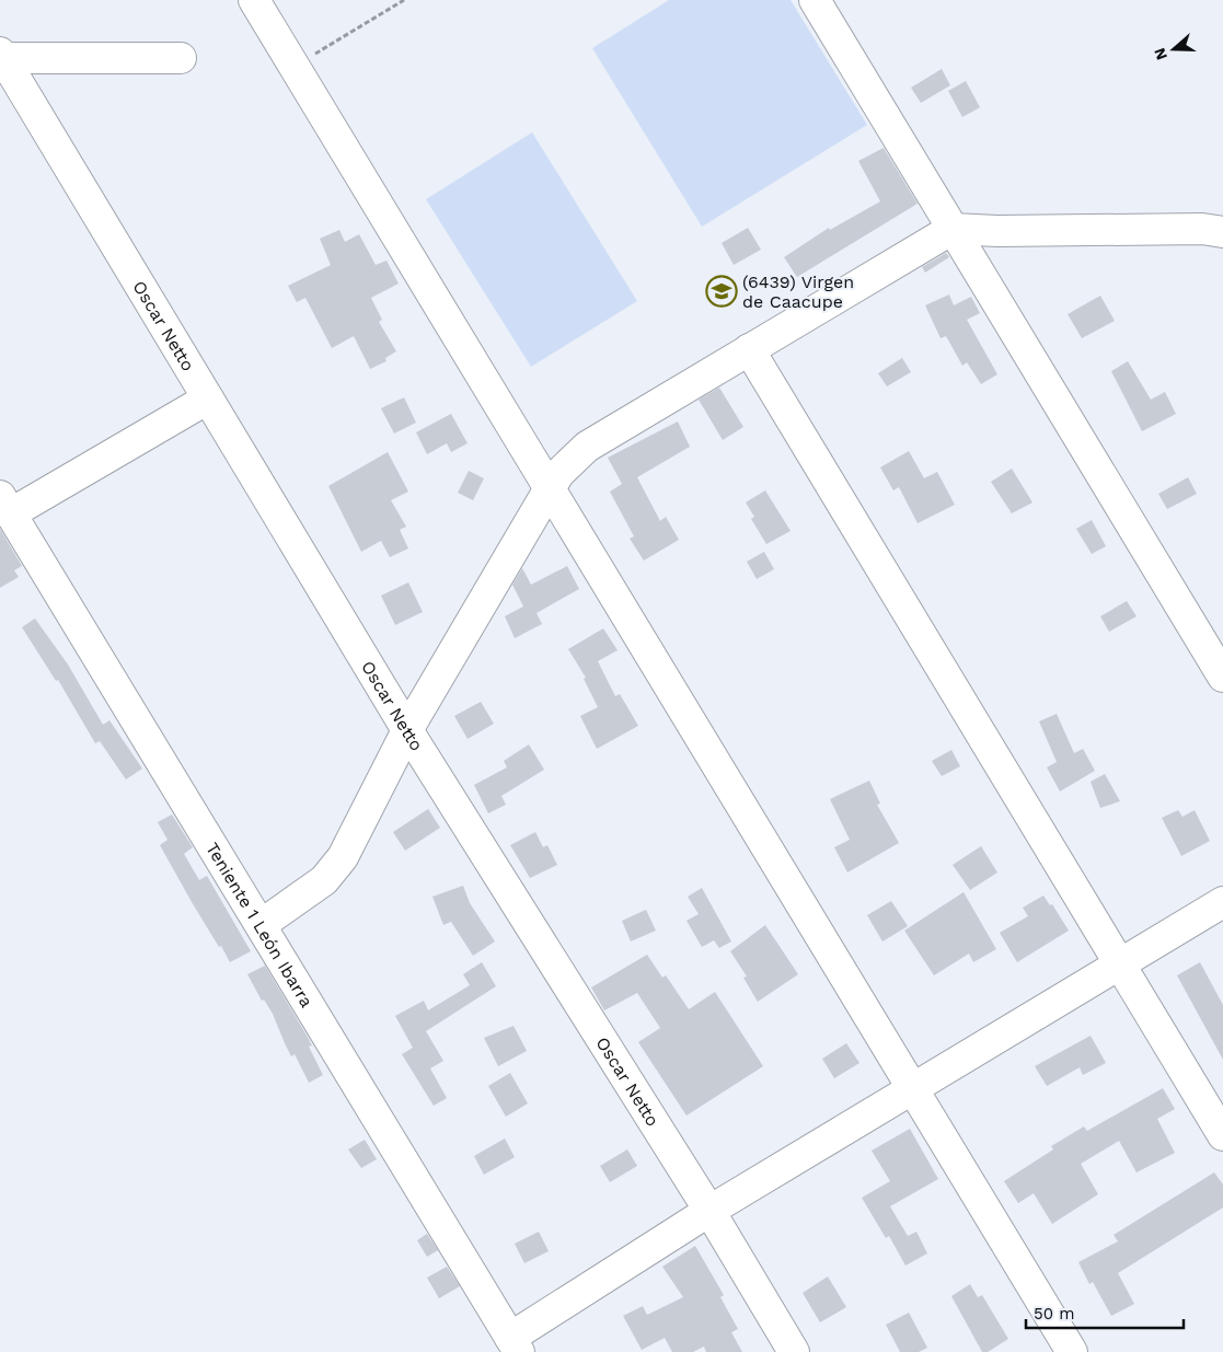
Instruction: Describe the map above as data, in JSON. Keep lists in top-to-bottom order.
{
  "streets": {
    "street": ["Oscar Netto", "Teniente 1 León Ibarra"]
  },
  "places": {
    "school or university": ["(6439) Virgen de Caacupe"]
  },
  "scale_bar": "50 m",
  "north": "left"
}
